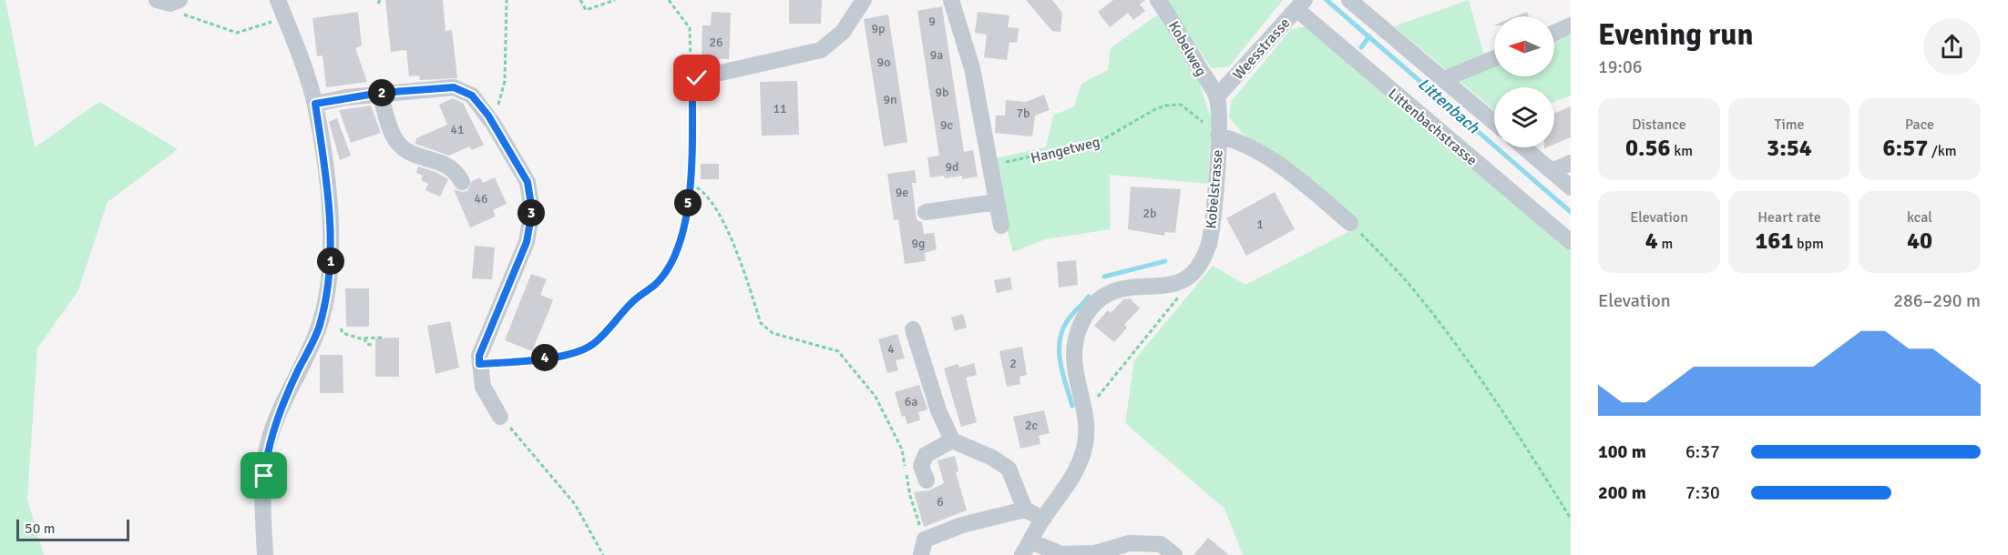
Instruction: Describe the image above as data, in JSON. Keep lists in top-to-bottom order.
{
  "streets": {
    "street": [
      "Kobelweg",
      "Weesstrasse",
      "Littenbachstrasse",
      "Kobelstrasse"
    ],
    "path": ["Hangetweg"]
  },
  "crossings": [
    ["Kobelweg", "Weesstrasse"],
    ["Kobelweg", "Kobelstrasse"],
    ["Weesstrasse", "Littenbachstrasse"],
    ["Weesstrasse", "Kobelstrasse"],
    ["Hangetweg", "Kobelstrasse"]
  ],
  "water": ["Littenbach"],
  "house_numbers": [
    "9",
    "9p",
    "26",
    "9a",
    "9o",
    "9b",
    "9n",
    "11",
    "7b",
    "9c",
    "41",
    "9d",
    "9e",
    "46",
    "2b",
    "1",
    "9g",
    "4",
    "2",
    "6a",
    "2c",
    "6"
  ],
  "scale_bar": "50 m",
  "north": "left",
  "page": {
    "heading": ["Evening run", "19:06"],
    "pins": [
      "2",
      "5",
      "3",
      "1",
      "4"
    ],
    "stats": [
      ["Distance", "0.56 km"],
      ["Time", "3:54"],
      ["Pace", "6:57 /km"],
      ["Elevation", "4 m"],
      ["Heart rate", "161 bpm"],
      ["kcal", "40"]
    ],
    "chart": ["Elevation", "286–290 m"],
    "list": [
      {
        "name": "100 m",
        "note": "6:37"
      },
      {
        "name": "200 m",
        "note": "7:30"
      }
    ],
    "scale": "50 m"
  }
}
